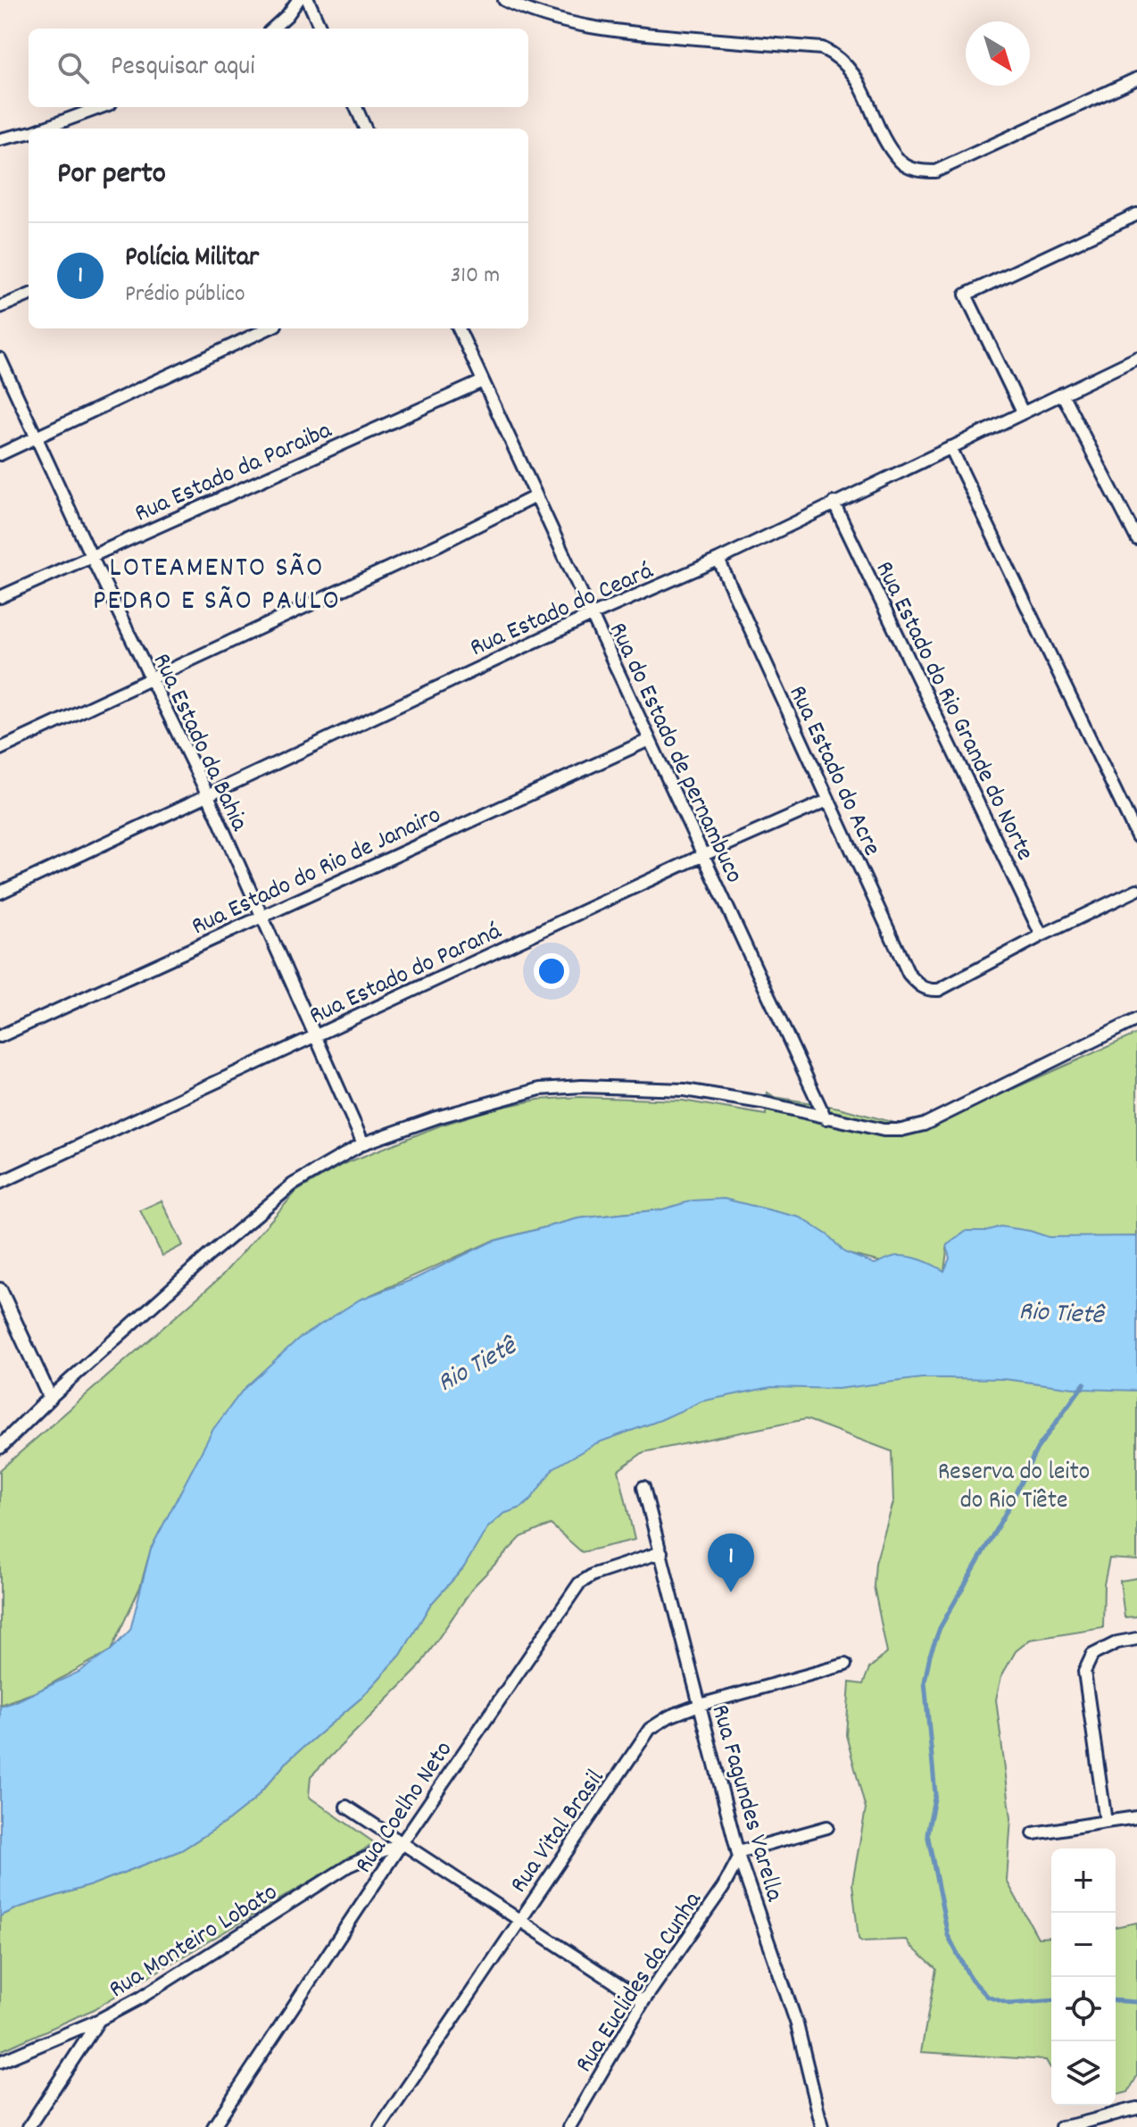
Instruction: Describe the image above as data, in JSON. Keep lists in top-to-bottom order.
{
  "streets": {
    "street": [
      "Rua Estado da Paraiba",
      "Rua Estado do Ceará",
      "Rua Estado do Rio Grande do Norte",
      "Rua Estado da Bahia",
      "Rua do Estado de pernambuco",
      "Rua Estado do Acre",
      "Rua Estado do Rio de Janairo",
      "Rua Estado do Paraná",
      "Rua Fagundes Varella",
      "Rua Coelho Neto",
      "Rua Vital Brasil",
      "Rua Monteiro Lobato",
      "Rua Euclides da Cunha"
    ]
  },
  "crossings": [
    ["Rua Estado da Paraiba", "Rua Estado da Bahia"],
    ["Rua Estado da Paraiba", "Rua do Estado de pernambuco"],
    ["Rua Estado do Ceará", "Rua Estado do Rio Grande do Norte"],
    ["Rua Estado do Ceará", "Rua Estado da Bahia"],
    ["Rua Estado do Ceará", "Rua do Estado de pernambuco"],
    ["Rua Estado do Ceará", "Rua Estado do Acre"],
    ["Rua Estado do Rio Grande do Norte", "Rua Estado do Acre"],
    ["Rua Estado da Bahia", "Rua Estado do Rio de Janairo"],
    ["Rua Estado da Bahia", "Rua Estado do Paraná"],
    ["Rua do Estado de pernambuco", "Rua Estado do Rio de Janairo"],
    ["Rua do Estado de pernambuco", "Rua Estado do Paraná"],
    ["Rua Estado do Acre", "Rua Estado do Paraná"],
    ["Rua Fagundes Varella", "Rua Coelho Neto"],
    ["Rua Fagundes Varella", "Rua Vital Brasil"],
    ["Rua Fagundes Varella", "Rua Euclides da Cunha"],
    ["Rua Coelho Neto", "Rua Monteiro Lobato"]
  ],
  "districts": ["LOTEAMENTO SÃO PEDRO E SÃO PAULO"],
  "water": ["Rio Tietê"],
  "parks": ["Reserva do leito do Rio Tiête"],
  "north": "bottom right",
  "page": {
    "search": "Pesquisar aqui",
    "heading": "Por perto",
    "list": [
      {
        "mark": "1",
        "name": "Polícia Militar",
        "note": "Prédio público",
        "value": "310 m"
      }
    ],
    "pins": "1",
    "map_buttons": ["+", "−"]
  }
}
